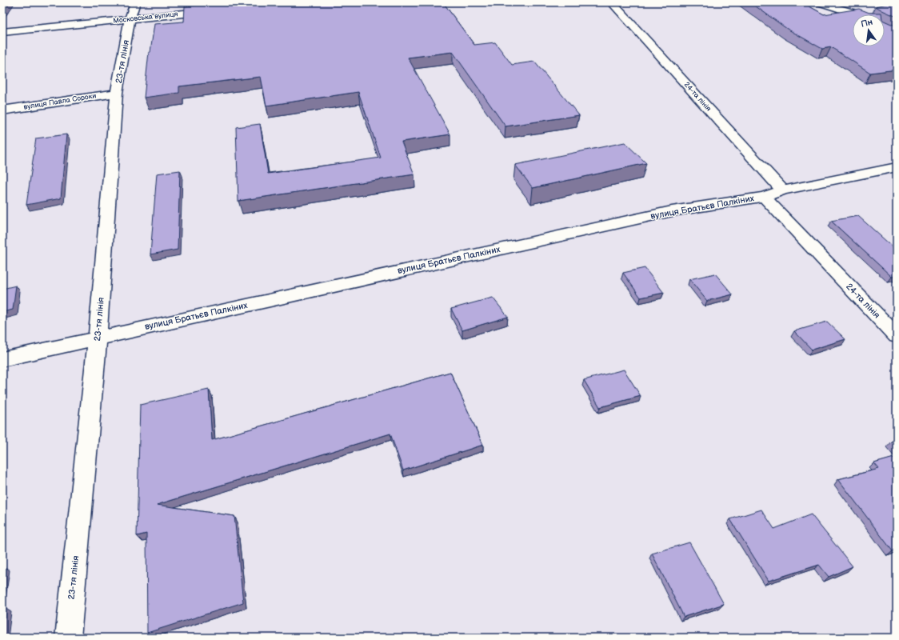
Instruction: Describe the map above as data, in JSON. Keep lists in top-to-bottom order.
{
  "streets": {
    "street": [
      "Московська вулиця",
      "23-тя лінія",
      "24-та лінія",
      "вулиця Павла Сороки",
      "вулиця Братьєв Палкіних"
    ]
  },
  "crossings": [
    ["Московська вулиця", "23-тя лінія"],
    ["23-тя лінія", "вулиця Павла Сороки"],
    ["23-тя лінія", "вулиця Братьєв Палкіних"],
    ["24-та лінія", "вулиця Братьєв Палкіних"]
  ],
  "north": "top"
}
